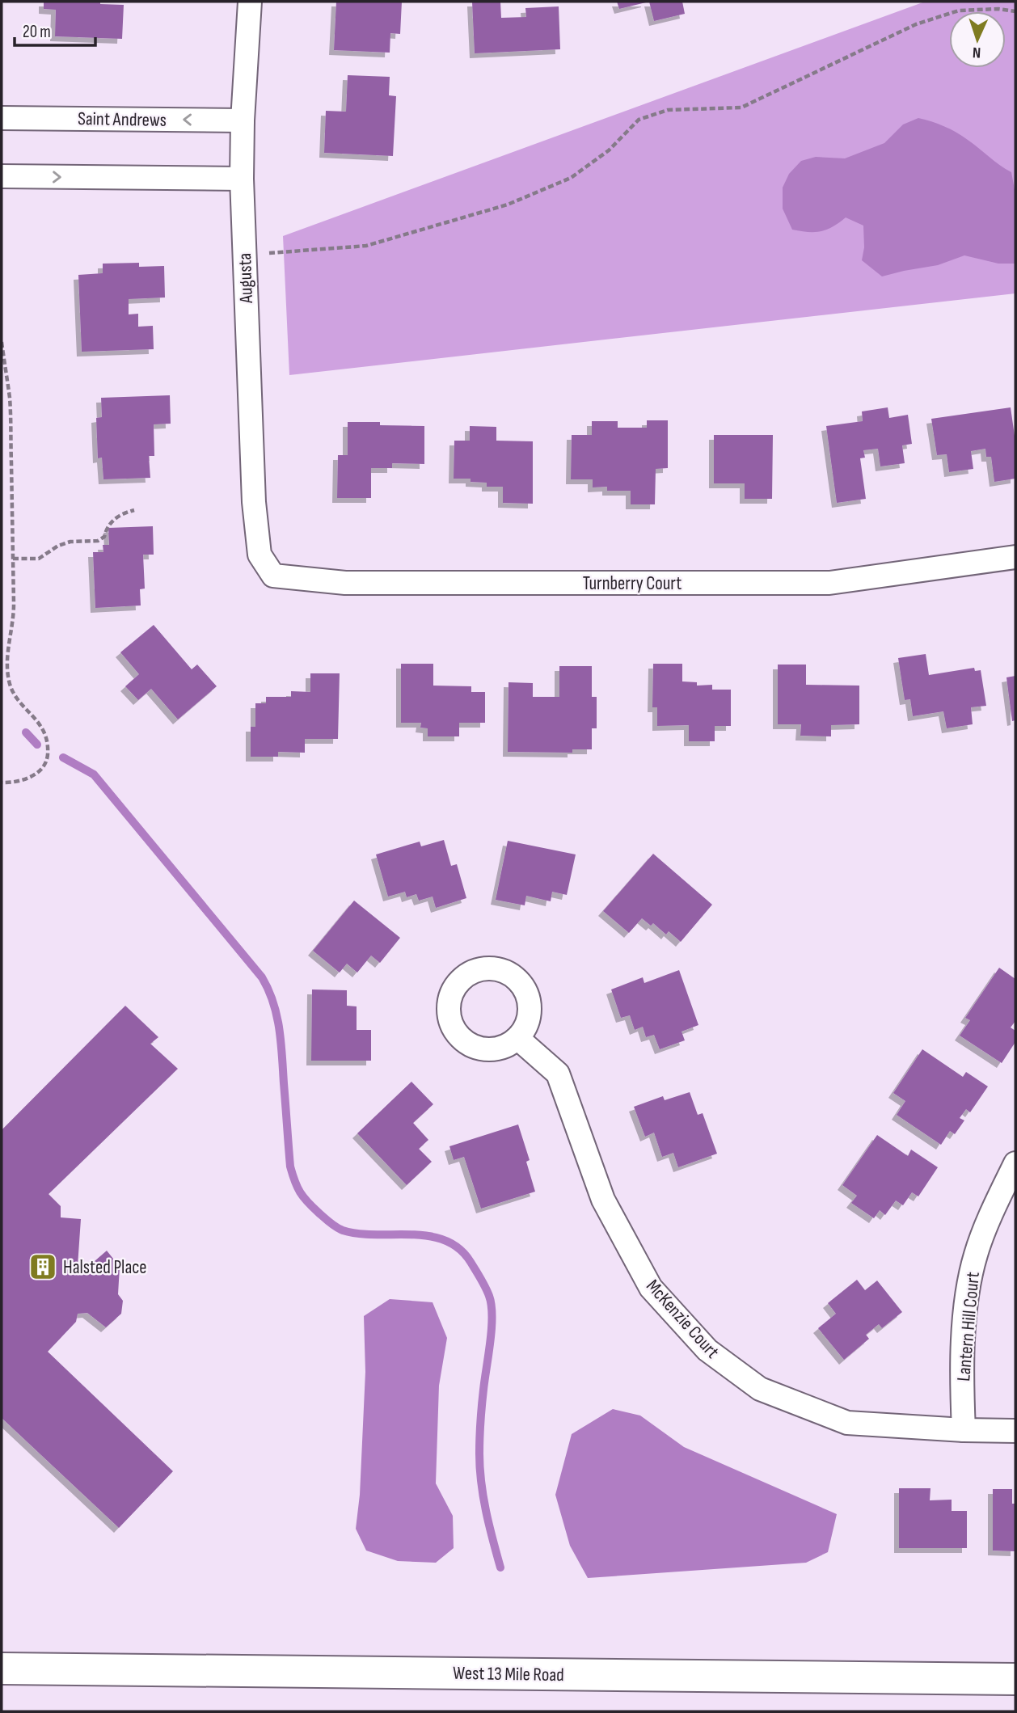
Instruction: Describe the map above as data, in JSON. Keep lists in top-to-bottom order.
{
  "streets": {
    "street": [
      "Saint Andrews",
      "Augusta",
      "Turnberry Court",
      "McKenzie Court",
      "Lantern Hill Court",
      "West 13 Mile Road"
    ]
  },
  "crossings": [
    ["Saint Andrews", "Augusta"],
    ["Augusta", "Turnberry Court"],
    ["McKenzie Court", "Lantern Hill Court"]
  ],
  "places": {
    "building": ["Halsted Place"]
  },
  "scale_bar": "20 m",
  "north": "bottom"
}
